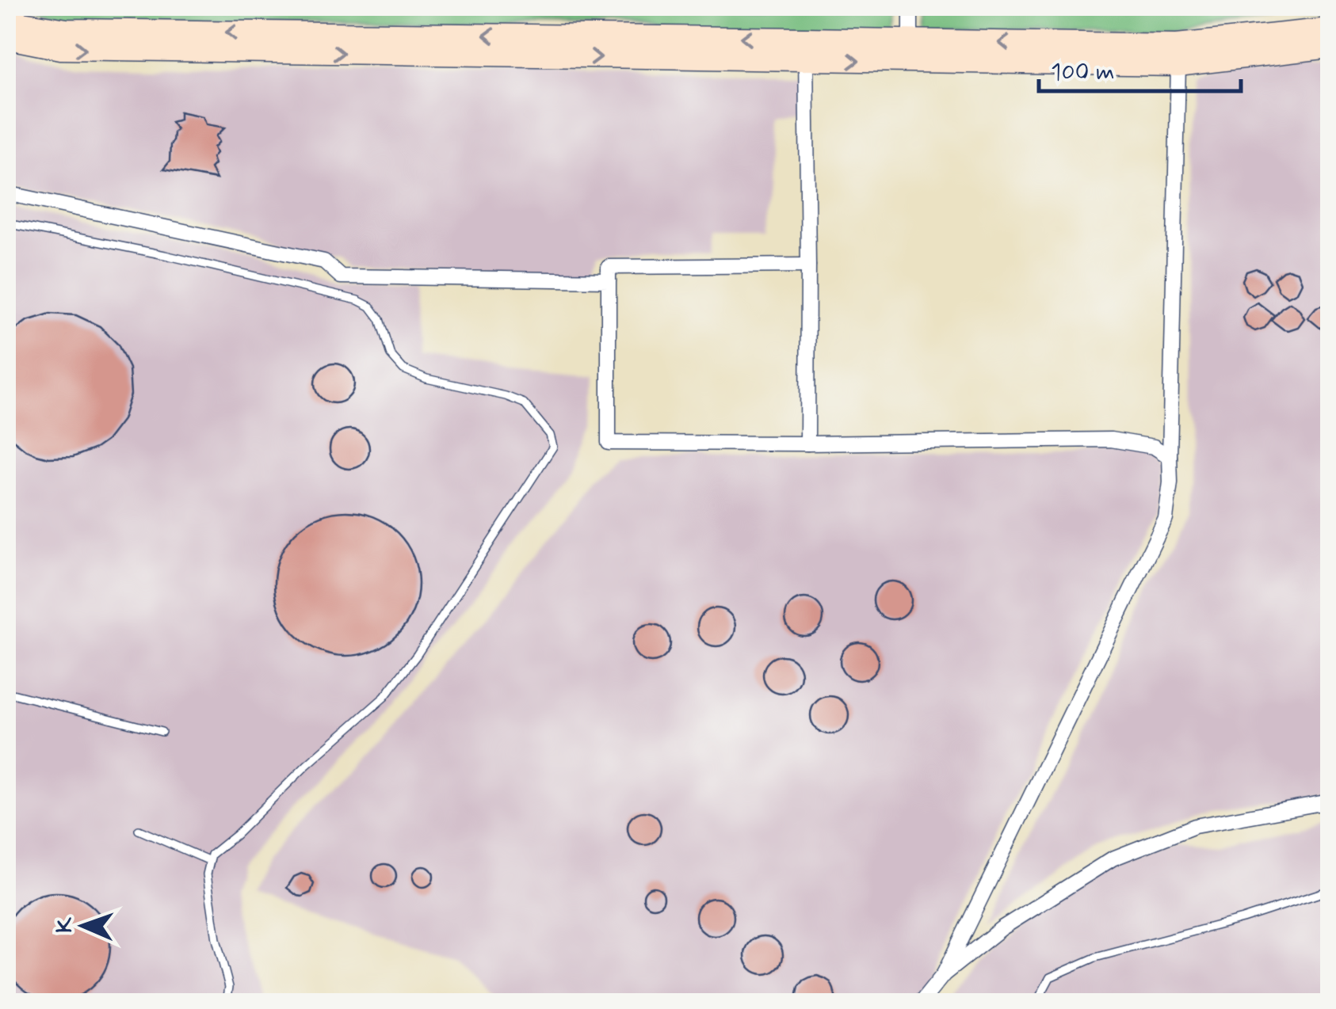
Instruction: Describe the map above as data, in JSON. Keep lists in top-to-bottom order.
{
  "scale_bar": "100 m",
  "north": "left"
}
